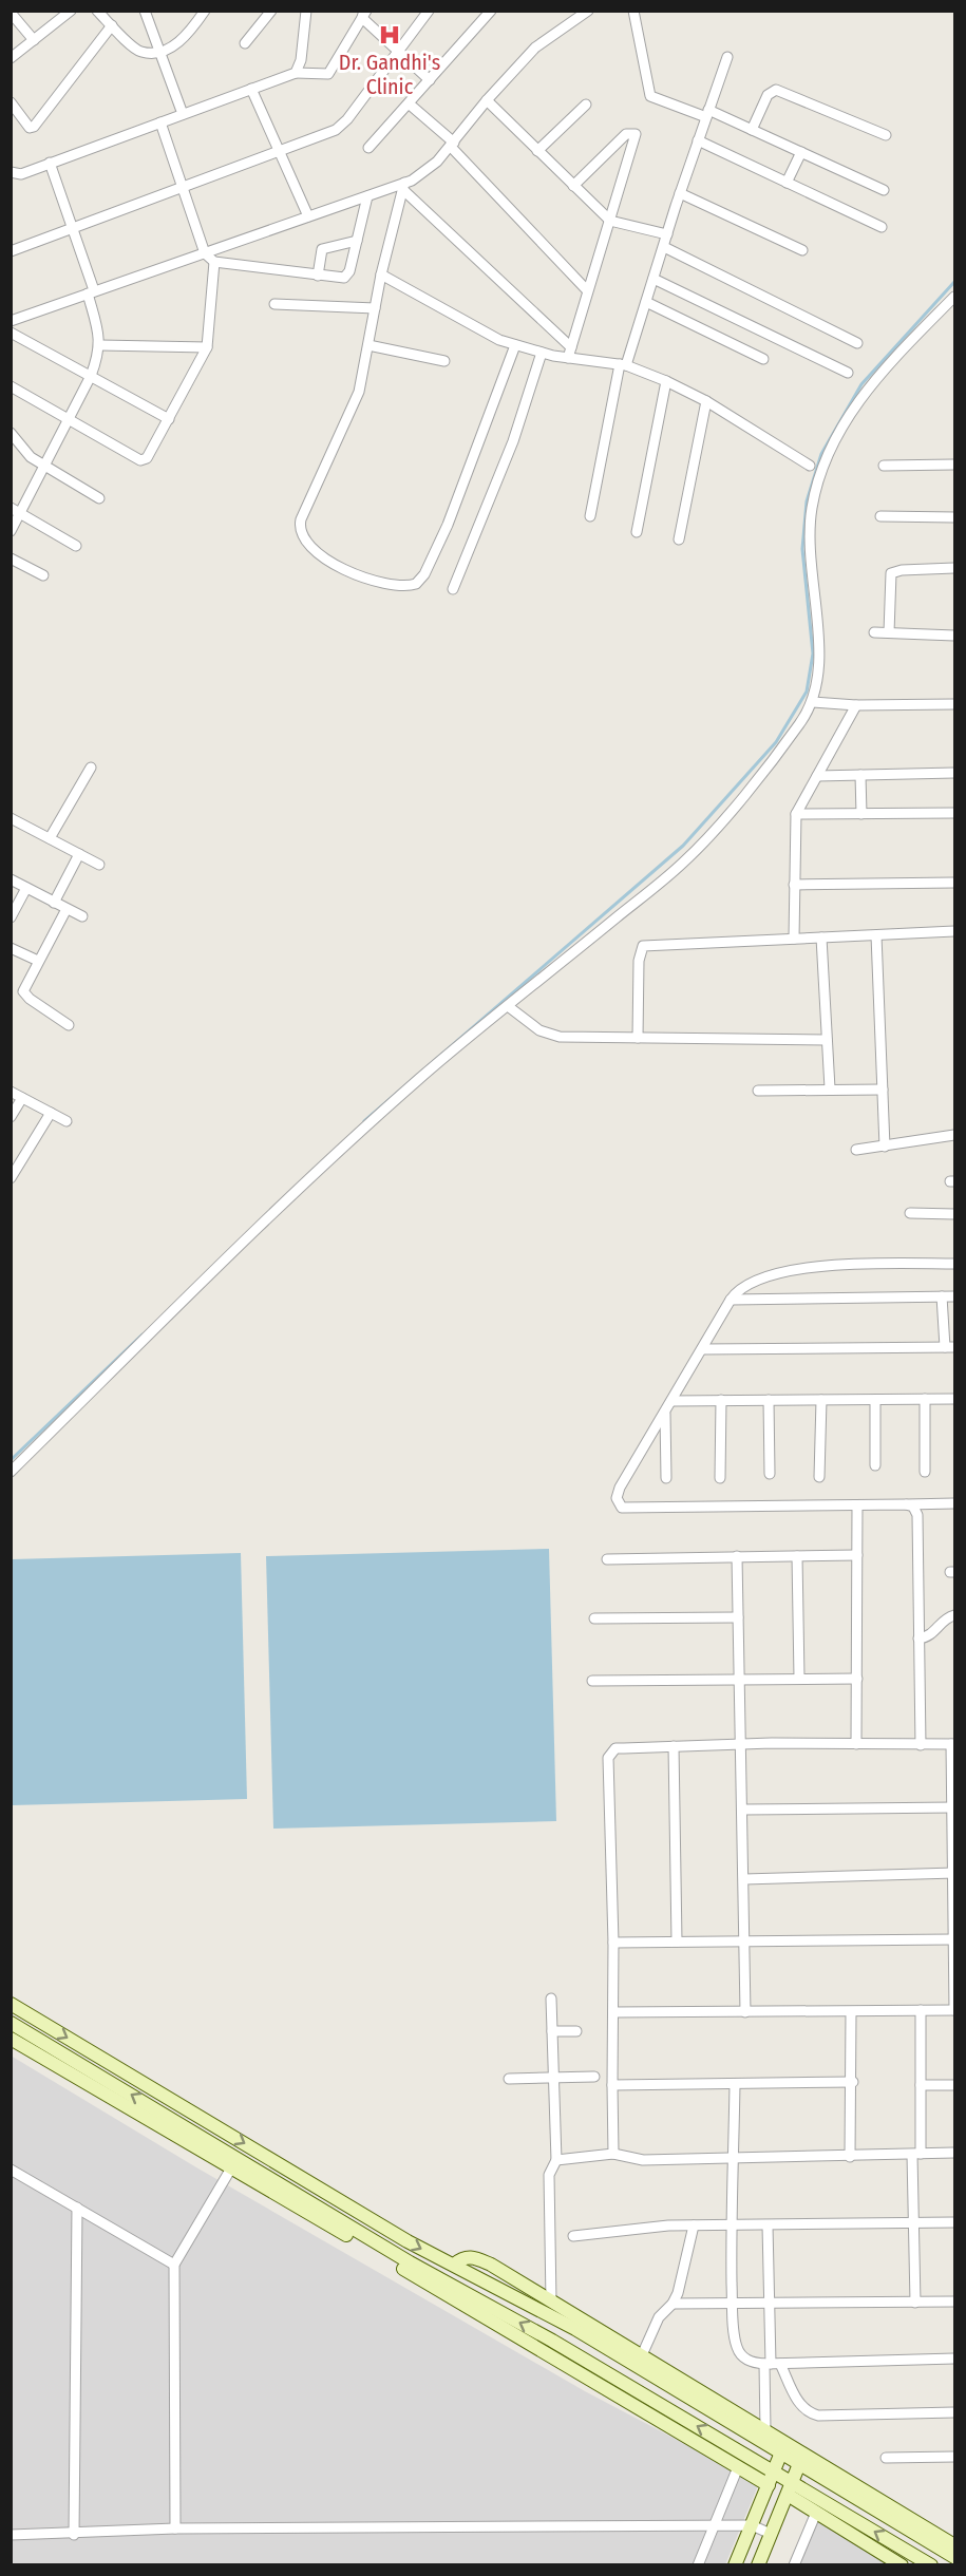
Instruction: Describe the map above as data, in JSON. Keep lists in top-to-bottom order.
{
  "places": {
    "hospital": ["Dr. Gandhi's Clinic"]
  }
}
